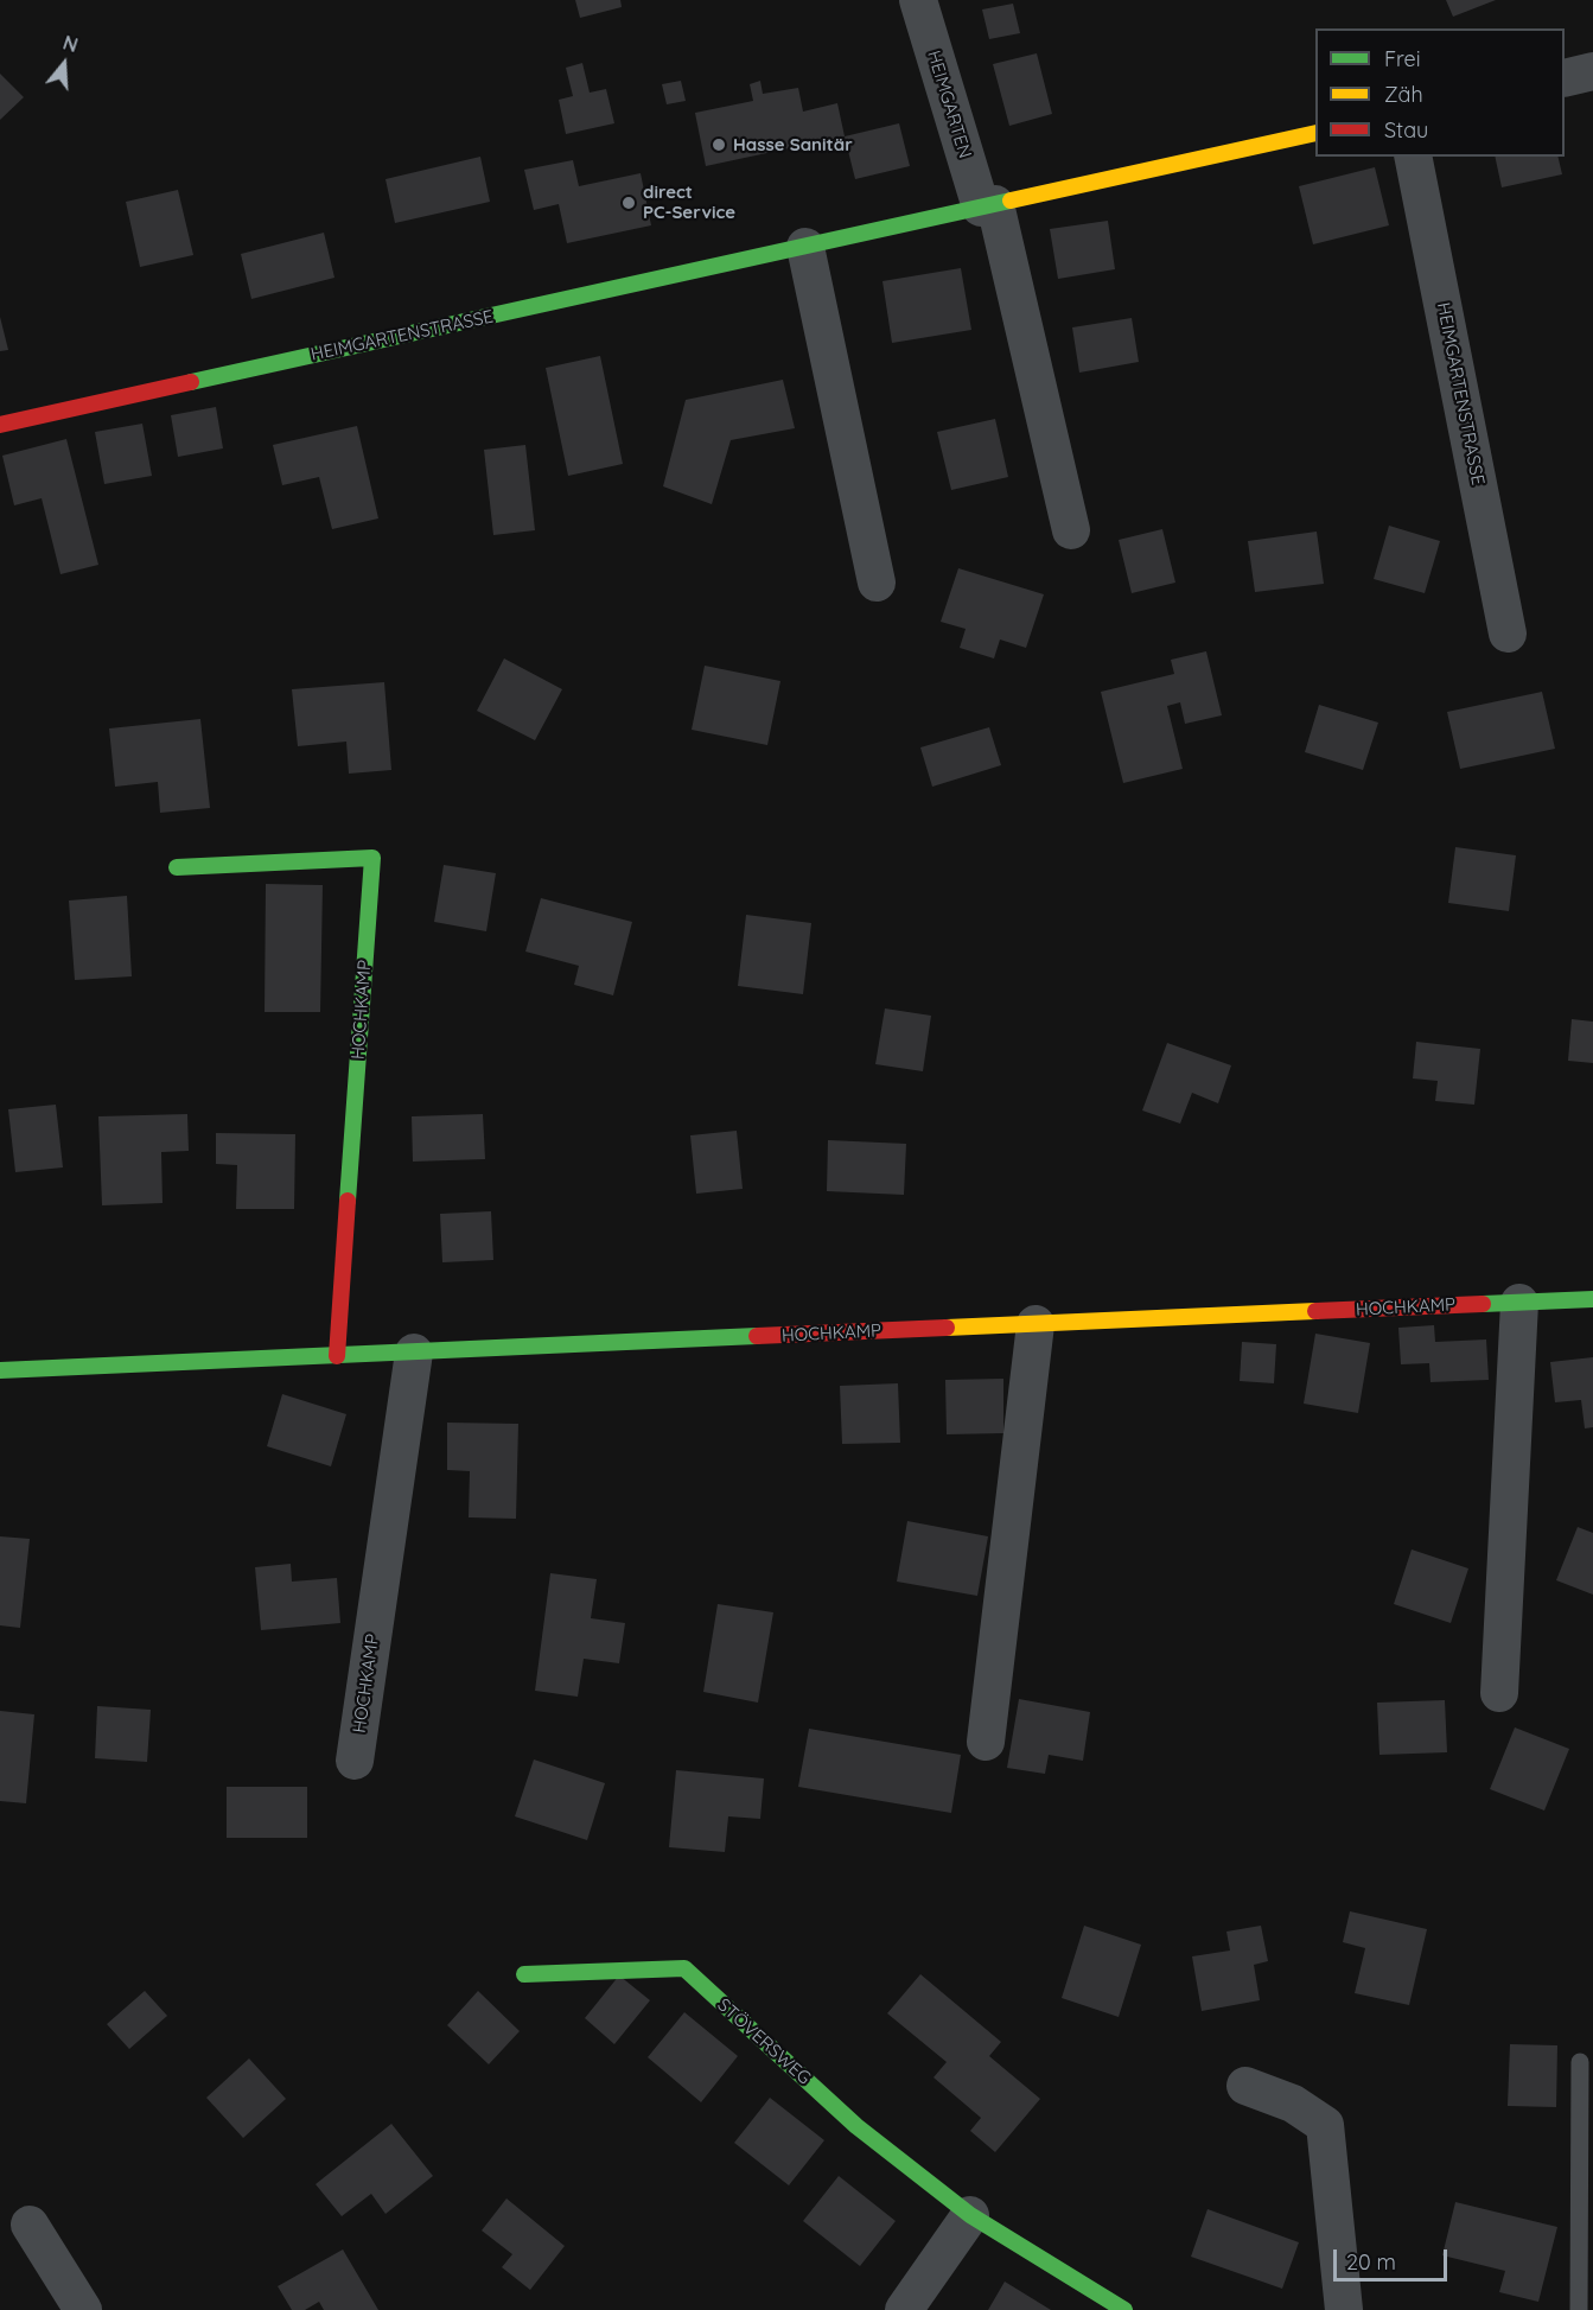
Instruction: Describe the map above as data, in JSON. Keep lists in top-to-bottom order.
{
  "streets": {
    "street": [
      "HEIMGARTEN",
      "HEIMGARTENSTRASSE",
      "HOCHKAMP",
      "STÖVERSWEG"
    ]
  },
  "crossings": [
    ["HEIMGARTEN", "HEIMGARTENSTRASSE"]
  ],
  "places": ["Hasse Sanitär", "direct PC-Service"],
  "legend": ["Frei", "Zäh", "Stau"],
  "scale_bar": "20 m",
  "north": "top"
}
